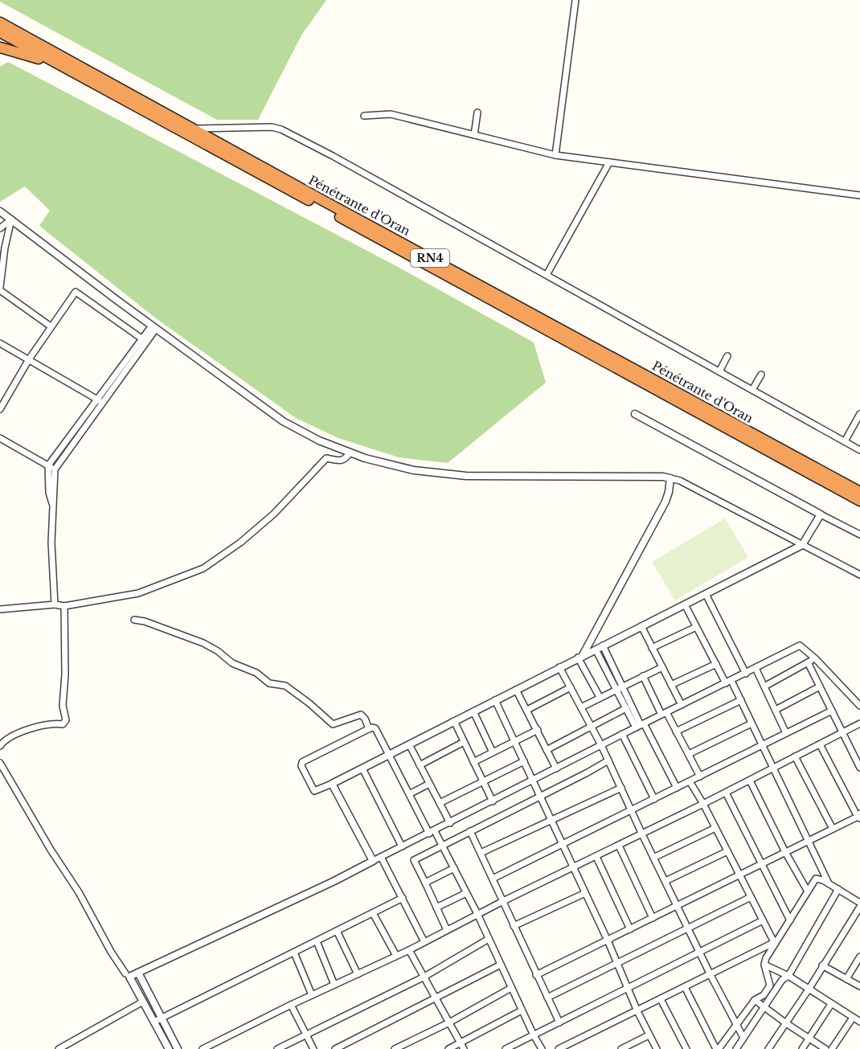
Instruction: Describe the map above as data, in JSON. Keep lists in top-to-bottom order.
{
  "streets": {
    "highway": ["Pénétrante d'Oran", "RN4"]
  }
}
